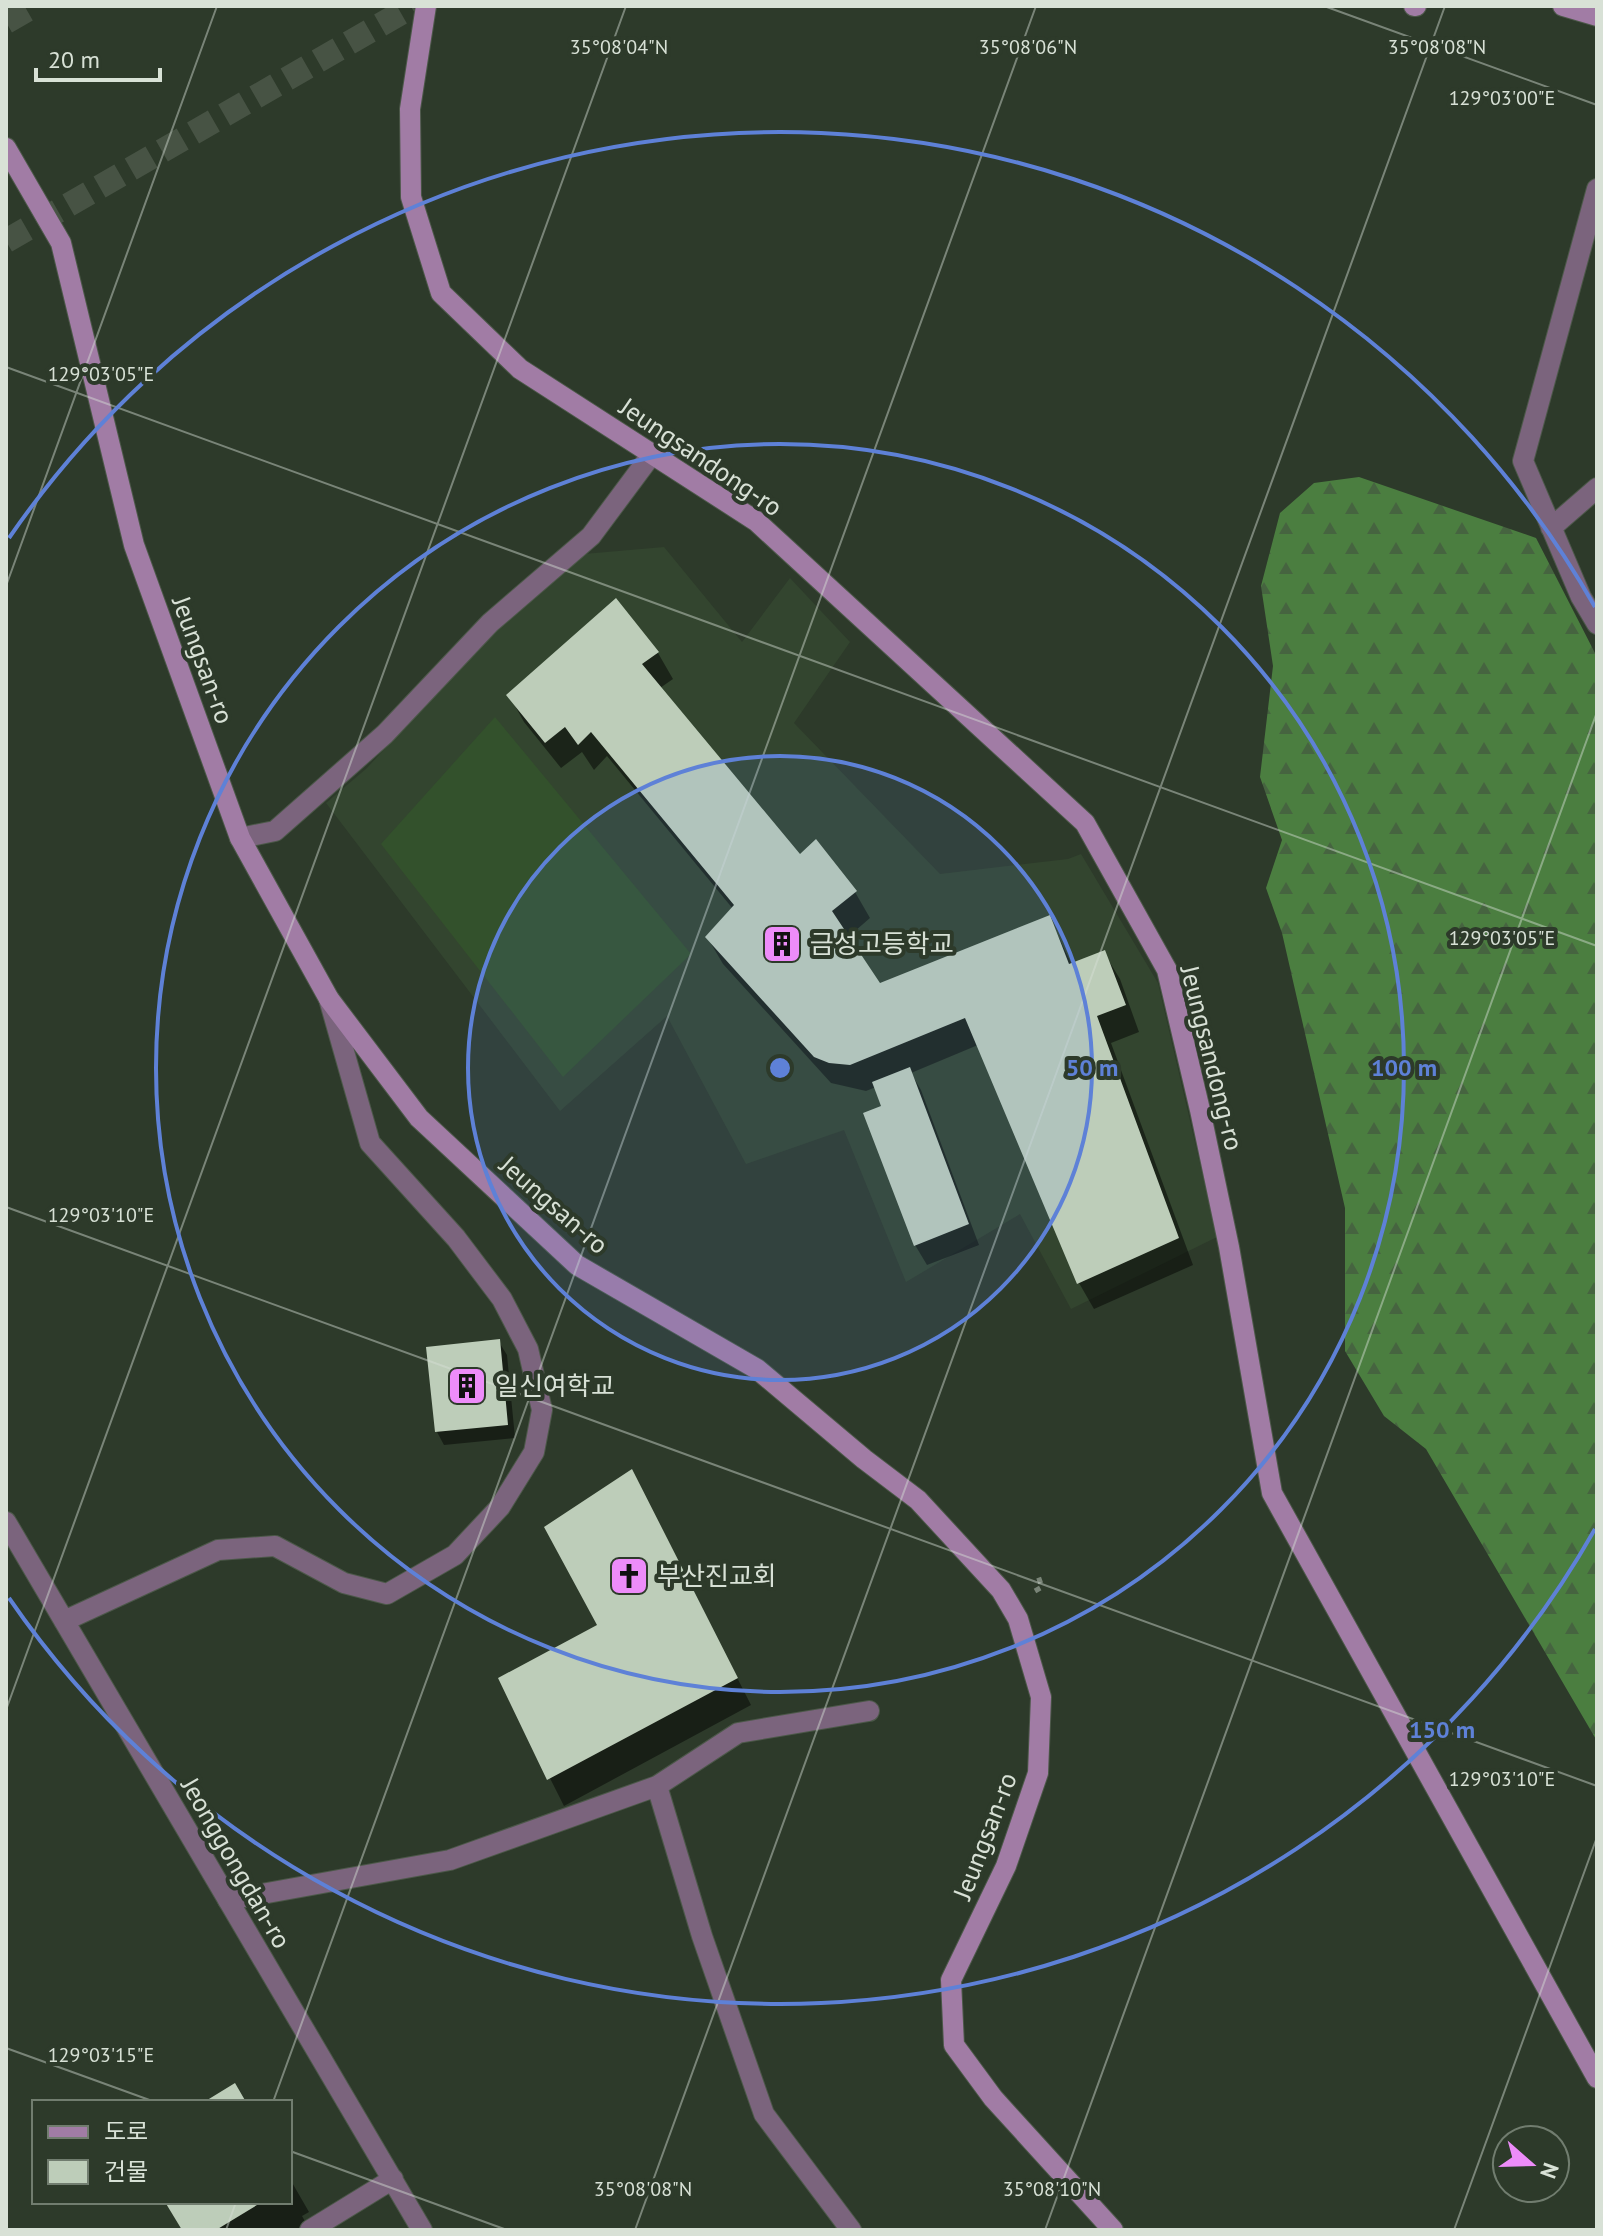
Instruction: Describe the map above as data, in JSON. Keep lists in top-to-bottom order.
{
  "streets": {
    "street": ["Jeungsandong-ro", "Jeungsan-ro", "Jeonggongdan-ro"]
  },
  "places": {
    "building": ["금성고등학교", "일신여학교"],
    "church": ["부산진교회"]
  },
  "legend": ["도로", "건물"],
  "scale_bar": "20 m",
  "north": "right",
  "coordinates": [
    "35°08'04\"N",
    "35°08'06\"N",
    "35°08'08\"N",
    "129°03'00\"E",
    "129°03'05\"E",
    "129°03'10\"E",
    "129°03'15\"E",
    "35°08'10\"N"
  ],
  "rings": ["50 m", "100 m", "150 m"]
}
